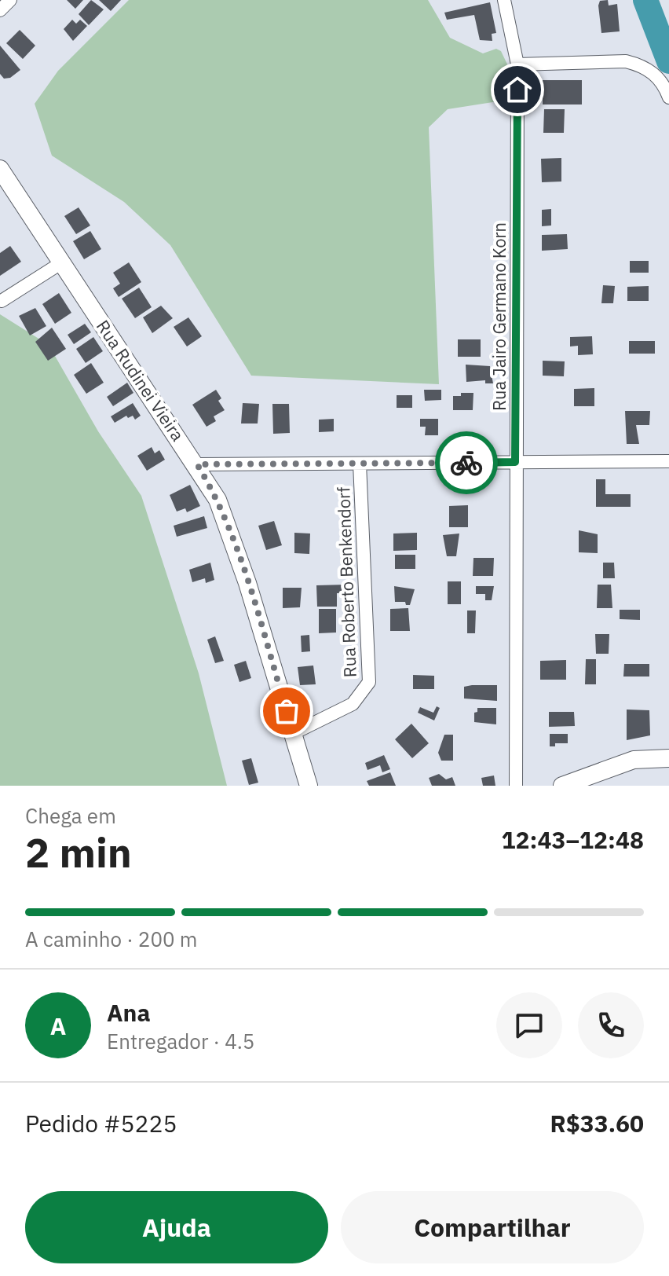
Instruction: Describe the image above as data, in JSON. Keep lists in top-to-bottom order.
{
  "streets": {
    "street": ["Rua Jairo Germano Korn", "Rua Rudinei Vieira", "Rua Roberto Benkendorf"]
  },
  "crossings": [
    ["Rua Rudinei Vieira", "Rua Roberto Benkendorf"]
  ],
  "page": {
    "heading": ["2 min", "Chega em", "12:43–12:48"],
    "panel": [
      "Ana",
      "Entregador · 4.5",
      "Pedido #5225",
      "R$33.60"
    ],
    "bar": "A caminho · 200 m",
    "round": "A",
    "buttons": ["Ajuda", "Compartilhar"]
  }
}
